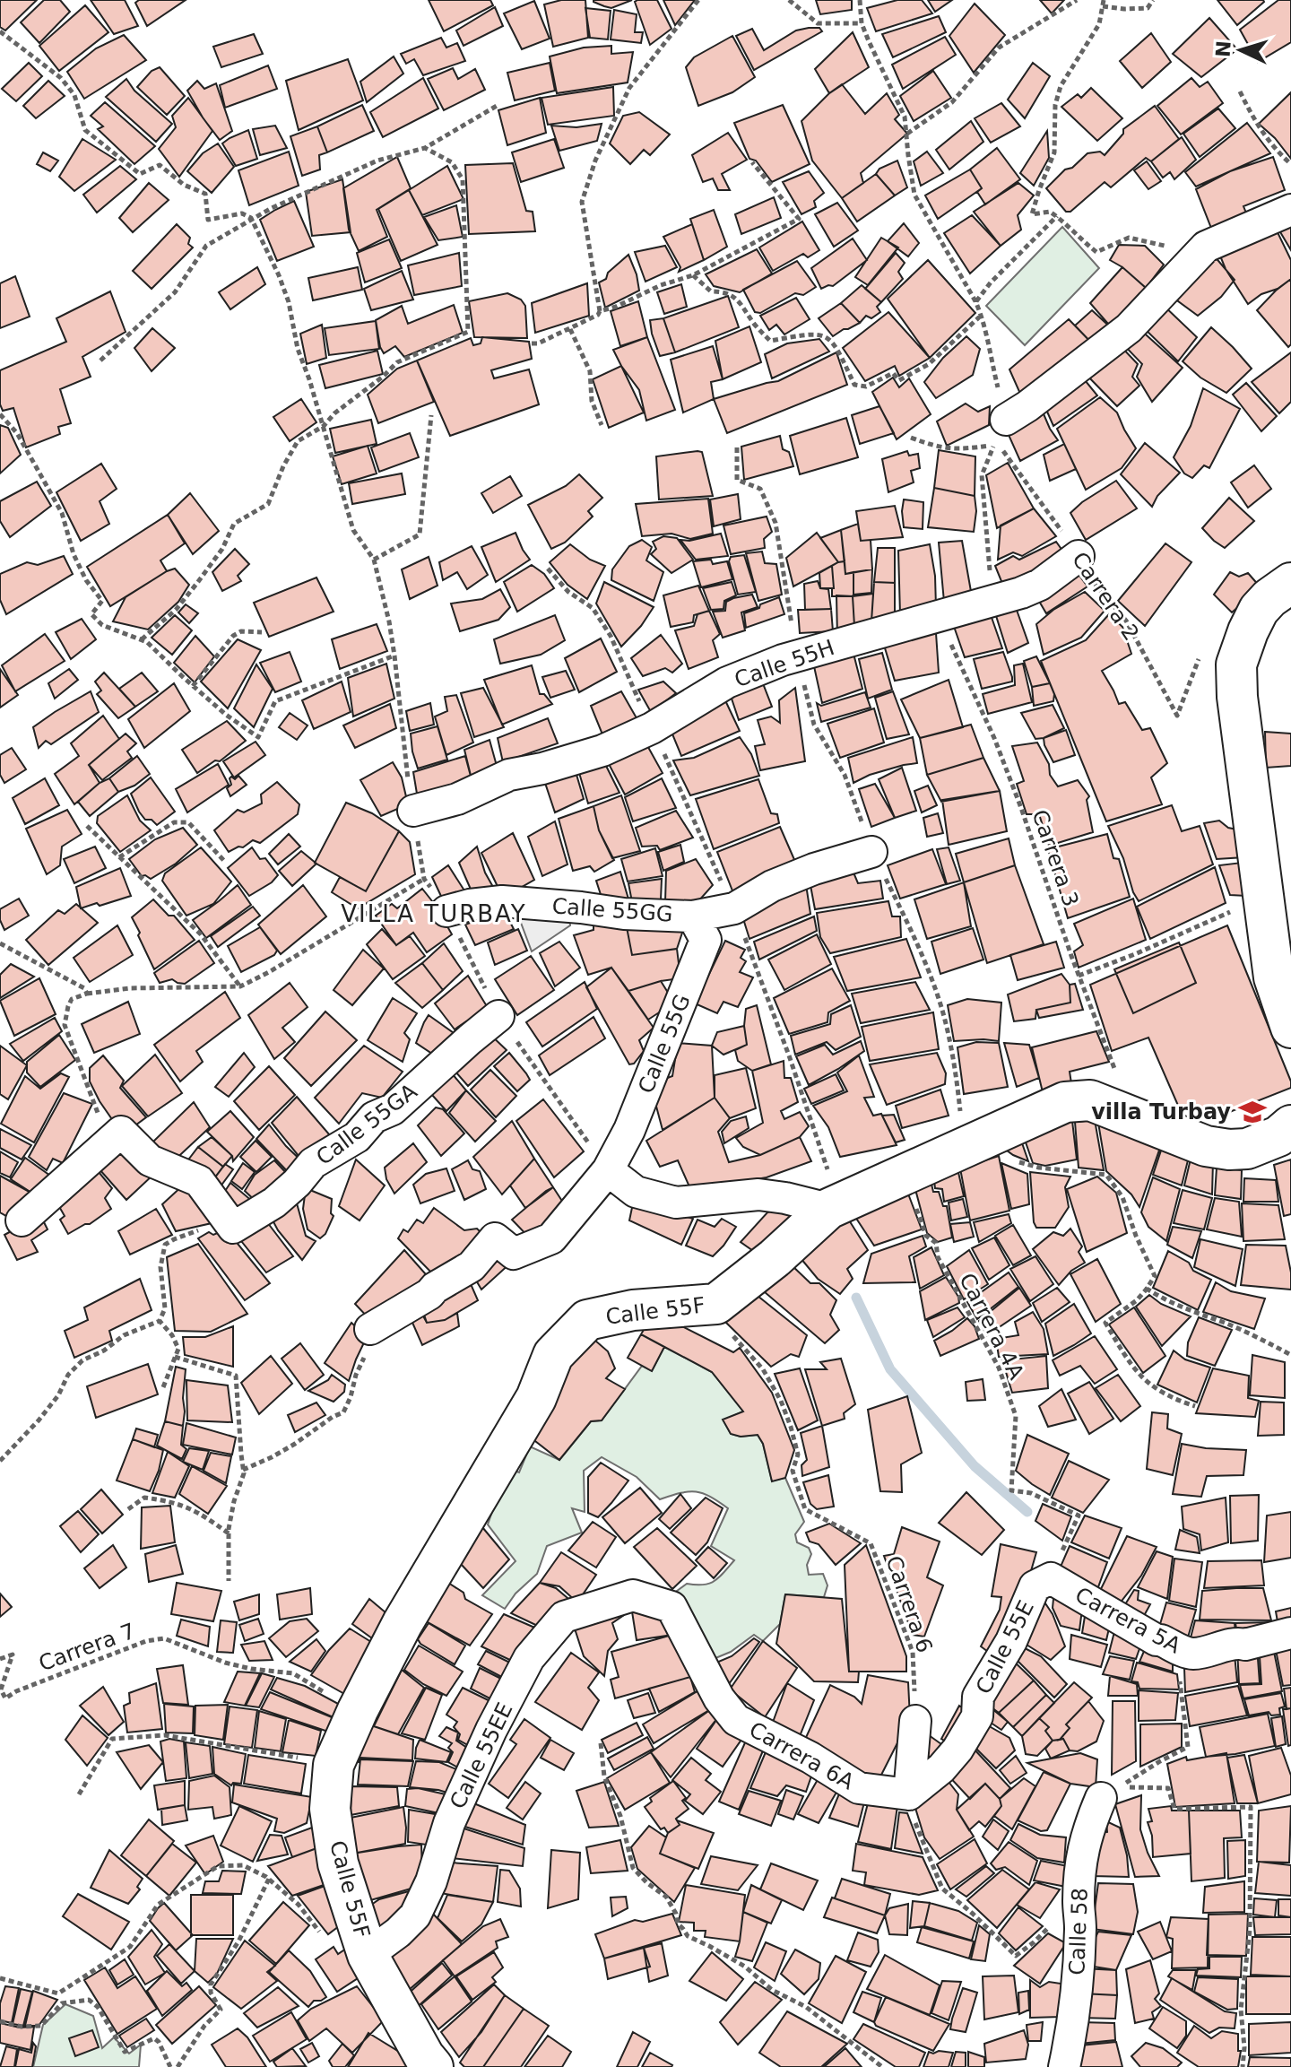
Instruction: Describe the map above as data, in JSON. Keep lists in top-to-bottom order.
{
  "streets": {
    "street": [
      "Calle 55H",
      "Calle 55GG",
      "Calle 55G",
      "Calle 55GA",
      "Calle 55F",
      "Carrera 5A",
      "Calle 55E",
      "Calle 55EE",
      "Carrera 6A",
      "Calle 58"
    ],
    "path": [
      "Carrera 2",
      "Carrera 3",
      "Carrera 4A",
      "Carrera 6",
      "Carrera 7"
    ]
  },
  "crossings": [
    ["Carrera 2", "Calle 55H"],
    ["Calle 55H", "Carrera 3"],
    ["Carrera 3", "Calle 55F"],
    ["Calle 55GG", "Calle 55G"],
    ["Calle 55F", "Carrera 4A"],
    ["Calle 55F", "Carrera 7"],
    ["Calle 55F", "Calle 55EE"],
    ["Carrera 4A", "Carrera 5A"],
    ["Carrera 4A", "Calle 55E"],
    ["Carrera 5A", "Calle 55E"],
    ["Calle 55E", "Carrera 6A"],
    ["Calle 55EE", "Carrera 6A"]
  ],
  "districts": ["VILLA TURBAY"],
  "places": {
    "school or university": ["villa Turbay"]
  },
  "north": "left"
}
